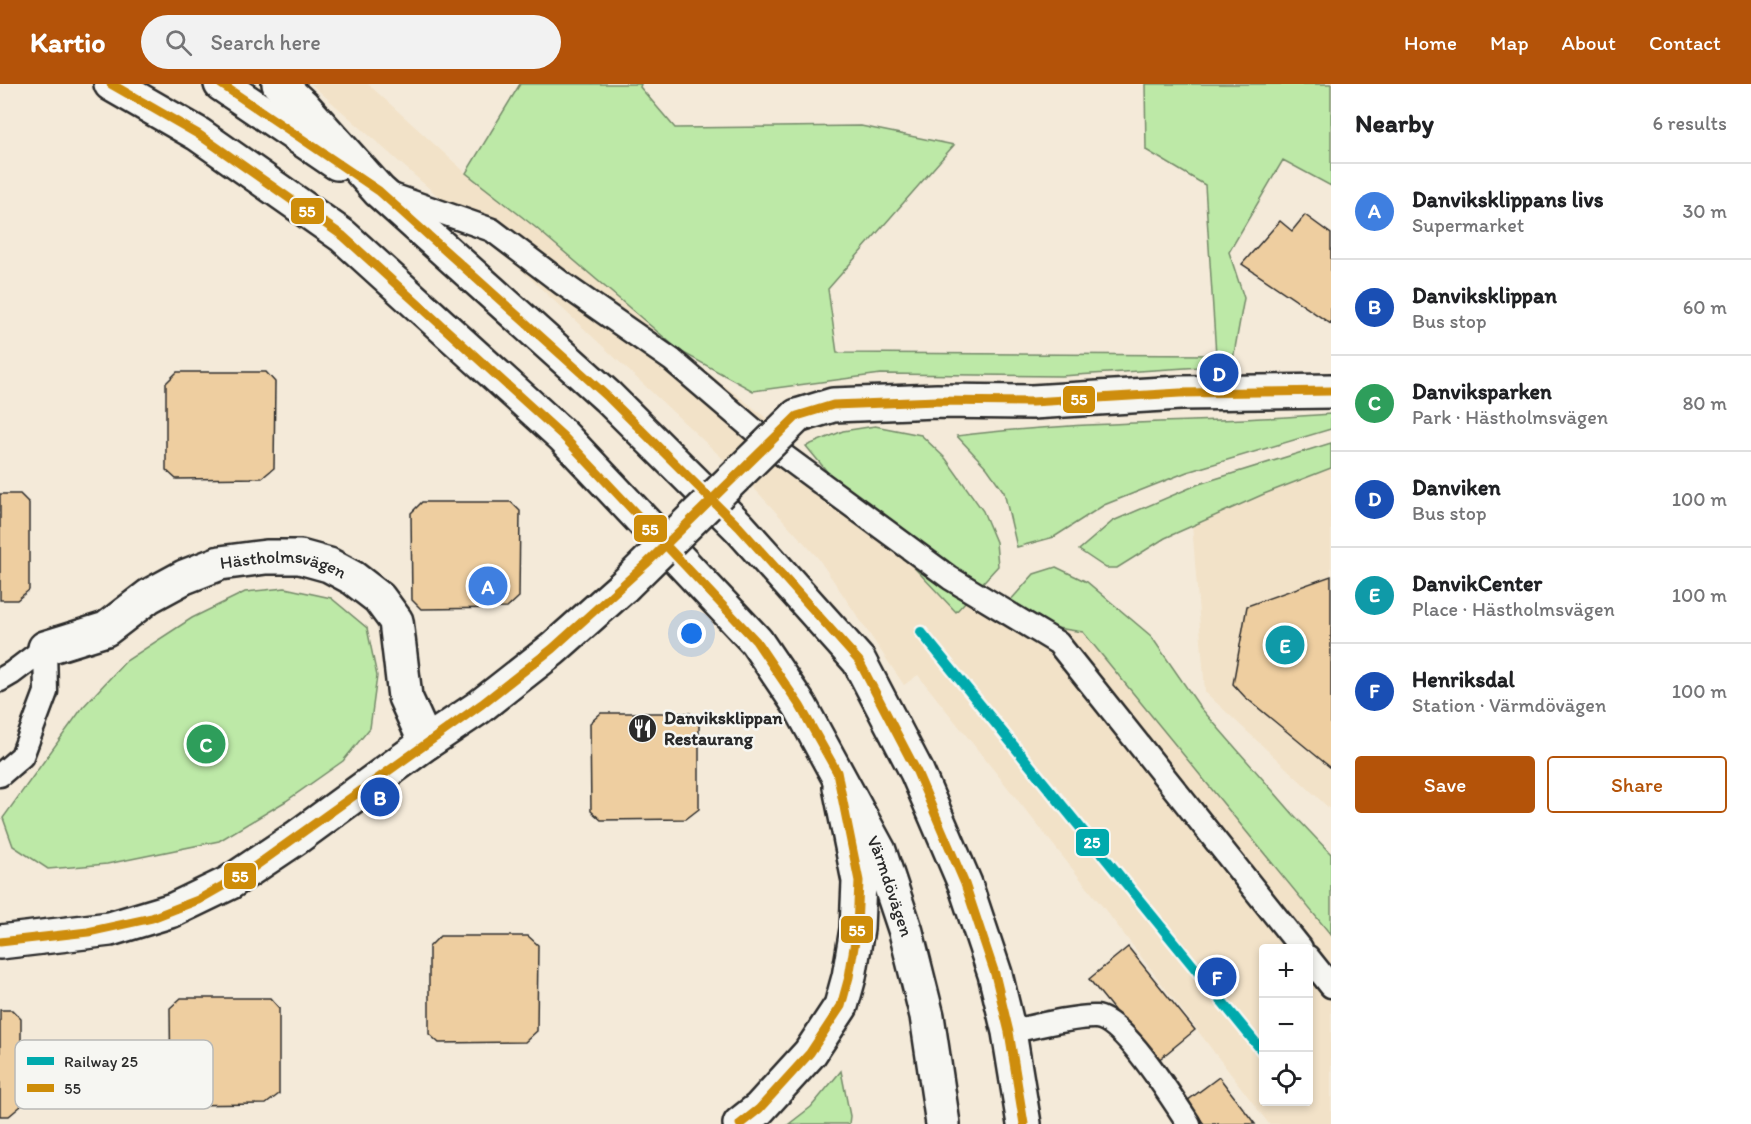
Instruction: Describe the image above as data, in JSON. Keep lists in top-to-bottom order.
{
  "streets": {
    "main road": ["Hästholmsvägen", "Värmdövägen"]
  },
  "places": {
    "restaurant": ["Danviksklippan Restaurang"]
  },
  "lines": ["transit line 55", "rail line 25"],
  "legend": ["Railway 25", "55"],
  "page": {
    "header": "Kartio",
    "search": "Search here",
    "nav": [
      "Home",
      "Map",
      "About",
      "Contact"
    ],
    "heading": ["Nearby", "6 results"],
    "list": [
      {
        "mark": "A",
        "name": "Danviksklippans livs",
        "note": "Supermarket",
        "value": "30 m"
      },
      {
        "mark": "B",
        "name": "Danviksklippan",
        "note": "Bus stop",
        "value": "60 m"
      },
      {
        "mark": "C",
        "name": "Danviksparken",
        "note": "Park · Hästholmsvägen",
        "value": "80 m"
      },
      {
        "mark": "D",
        "name": "Danviken",
        "note": "Bus stop",
        "value": "100 m"
      },
      {
        "mark": "E",
        "name": "DanvikCenter",
        "note": "Place · Hästholmsvägen",
        "value": "100 m"
      },
      {
        "mark": "F",
        "name": "Henriksdal",
        "note": "Station · Värmdövägen",
        "value": "100 m"
      }
    ],
    "pins": [
      "D",
      "A",
      "E",
      "C",
      "B",
      "F"
    ],
    "buttons": ["Save", "Share"],
    "map_buttons": ["+", "−"]
  }
}
